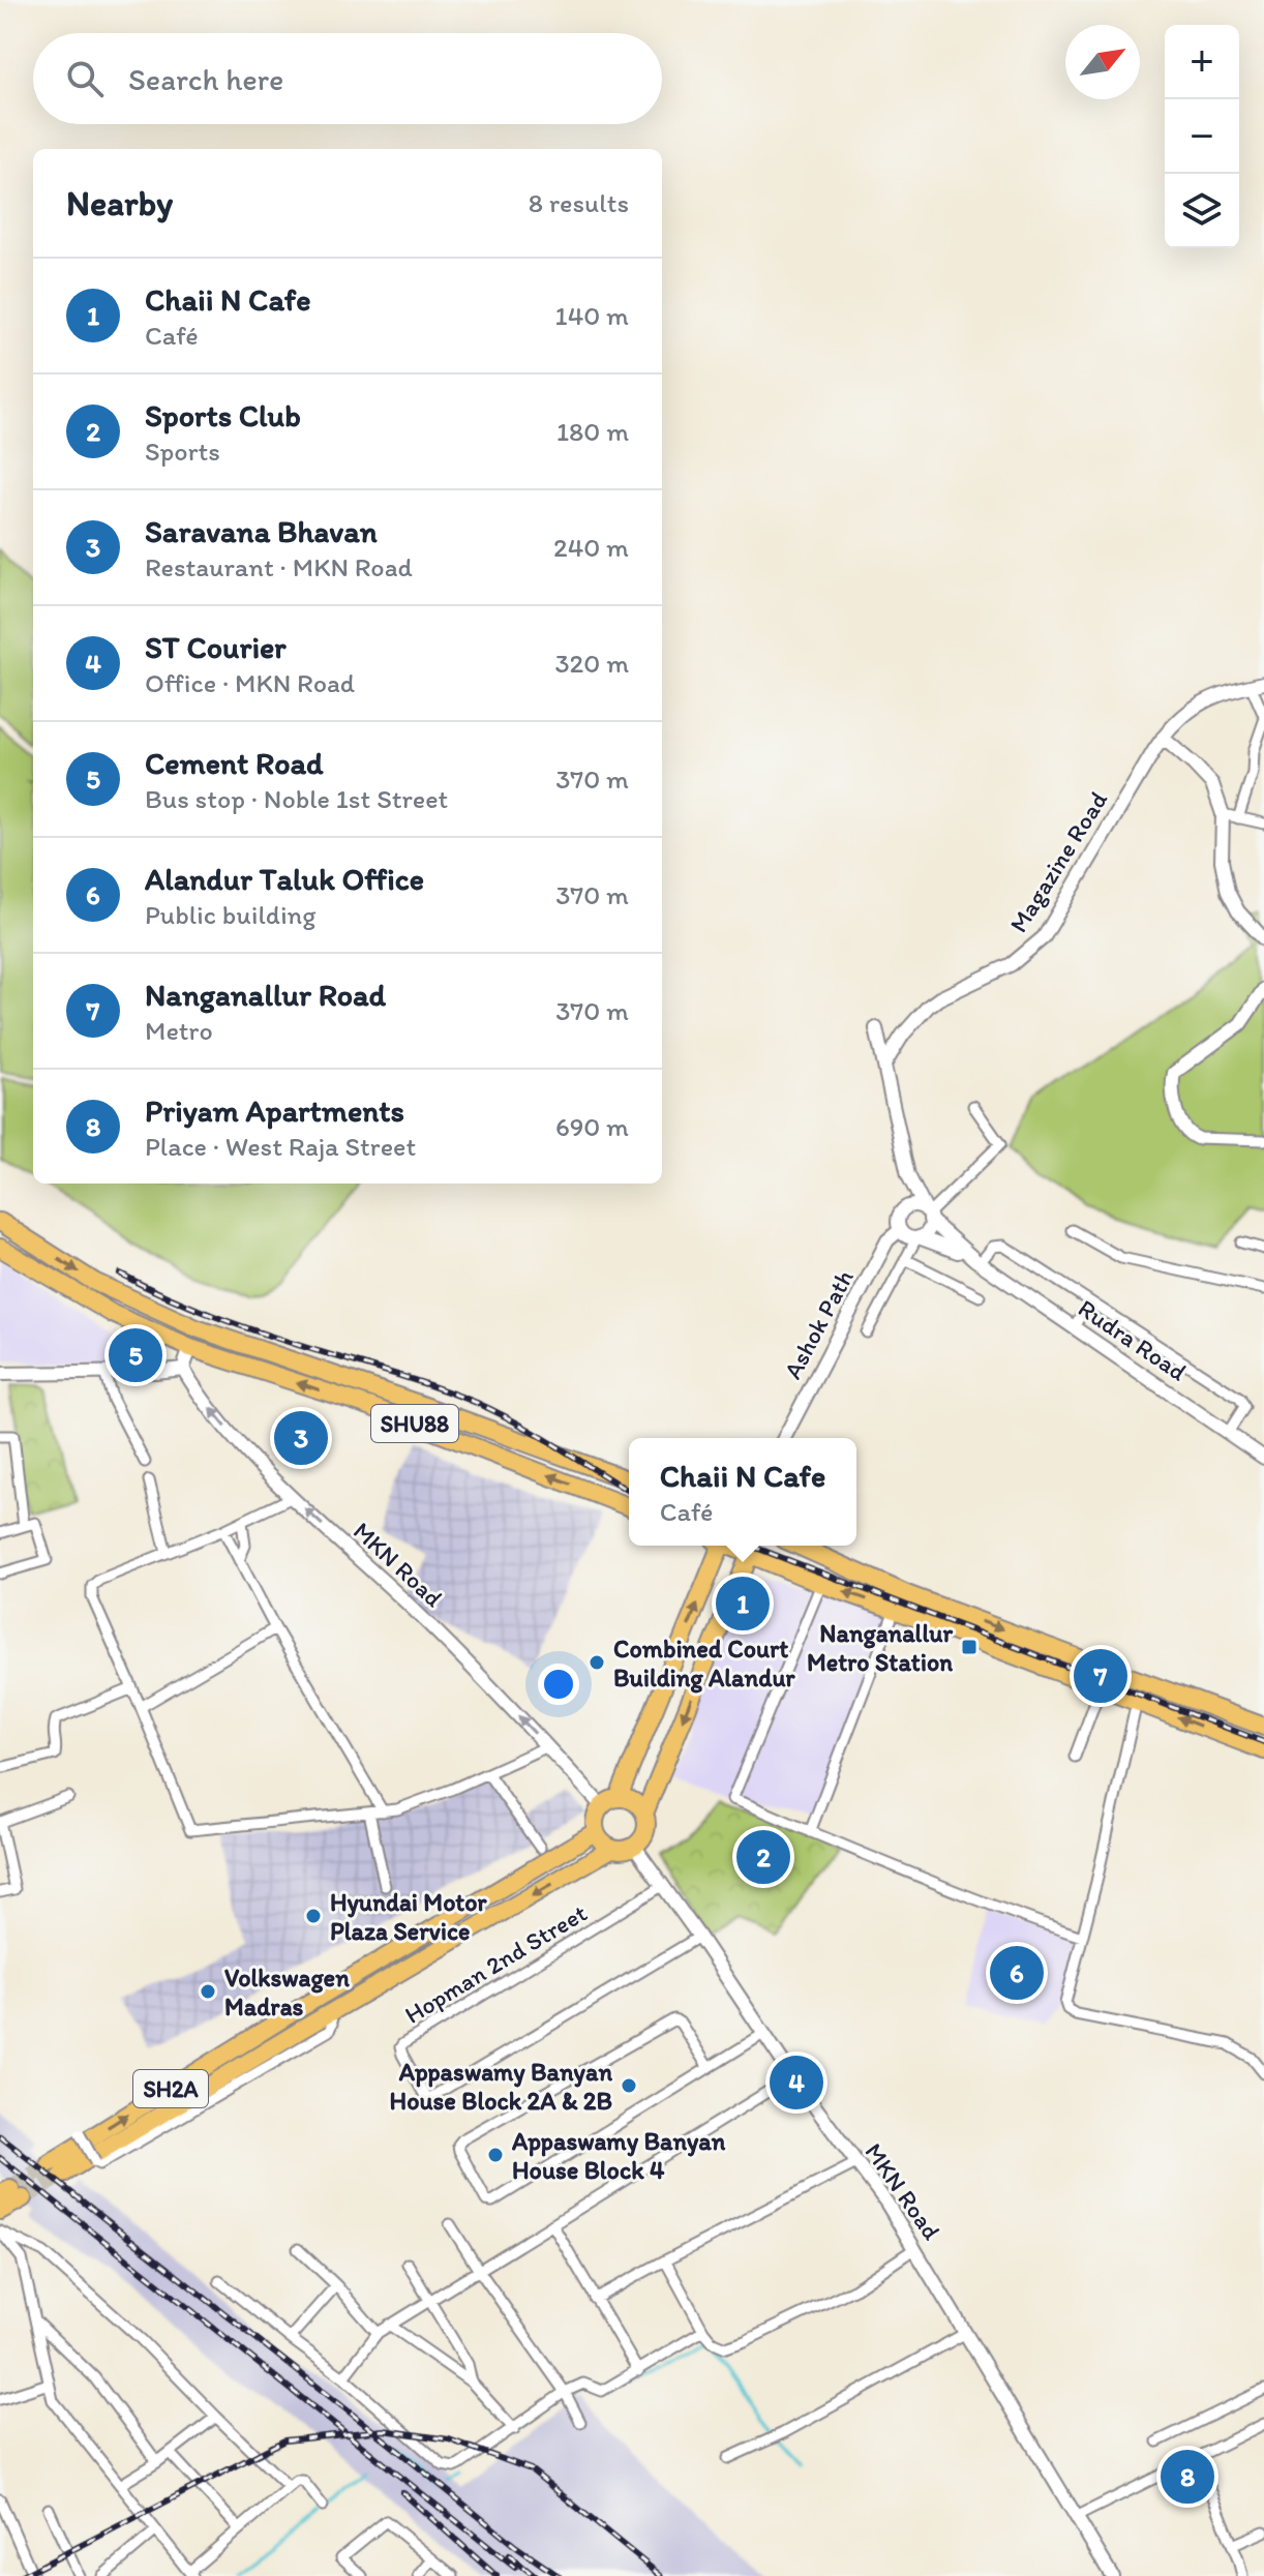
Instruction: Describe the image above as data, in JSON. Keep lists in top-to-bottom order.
{
  "streets": {
    "main road": ["SHU88", "SH2A"],
    "street": [
      "Magazine Road",
      "Ashok Path",
      "Rudra Road",
      "MKN Road",
      "Hopman 2nd Street"
    ]
  },
  "crossings": [
    ["Ashok Path", "Rudra Road"],
    ["MKN Road", "Hopman 2nd Street"],
    ["MKN Road", "SH2A"]
  ],
  "places": {
    "transit": ["Nanganallur Metro Station"],
    "other": [
      "Combined Court Building Alandur",
      "Hyundai Motor Plaza Service",
      "Volkswagen Madras",
      "Appaswamy Banyan House Block 2A & 2B",
      "Appaswamy Banyan House Block 4"
    ]
  },
  "north": "top right",
  "page": {
    "map_buttons": ["+", "−"],
    "search": "Search here",
    "heading": ["Nearby", "8 results"],
    "list": [
      {
        "mark": "1",
        "name": "Chaii N Cafe",
        "note": "Café",
        "value": "140 m"
      },
      {
        "mark": "2",
        "name": "Sports Club",
        "note": "Sports",
        "value": "180 m"
      },
      {
        "mark": "3",
        "name": "Saravana Bhavan",
        "note": "Restaurant · MKN Road",
        "value": "240 m"
      },
      {
        "mark": "4",
        "name": "ST Courier",
        "note": "Office · MKN Road",
        "value": "320 m"
      },
      {
        "mark": "5",
        "name": "Cement Road",
        "note": "Bus stop · Noble 1st Street",
        "value": "370 m"
      },
      {
        "mark": "6",
        "name": "Alandur Taluk Office",
        "note": "Public building",
        "value": "370 m"
      },
      {
        "mark": "7",
        "name": "Nanganallur Road",
        "note": "Metro",
        "value": "370 m"
      },
      {
        "mark": "8",
        "name": "Priyam Apartments",
        "note": "Place · West Raja Street",
        "value": "690 m"
      }
    ],
    "pins": [
      "5",
      "3",
      "1",
      "7",
      "2",
      "6",
      "4",
      "8"
    ],
    "popup": ["Chaii N Cafe", "Café"]
  }
}
